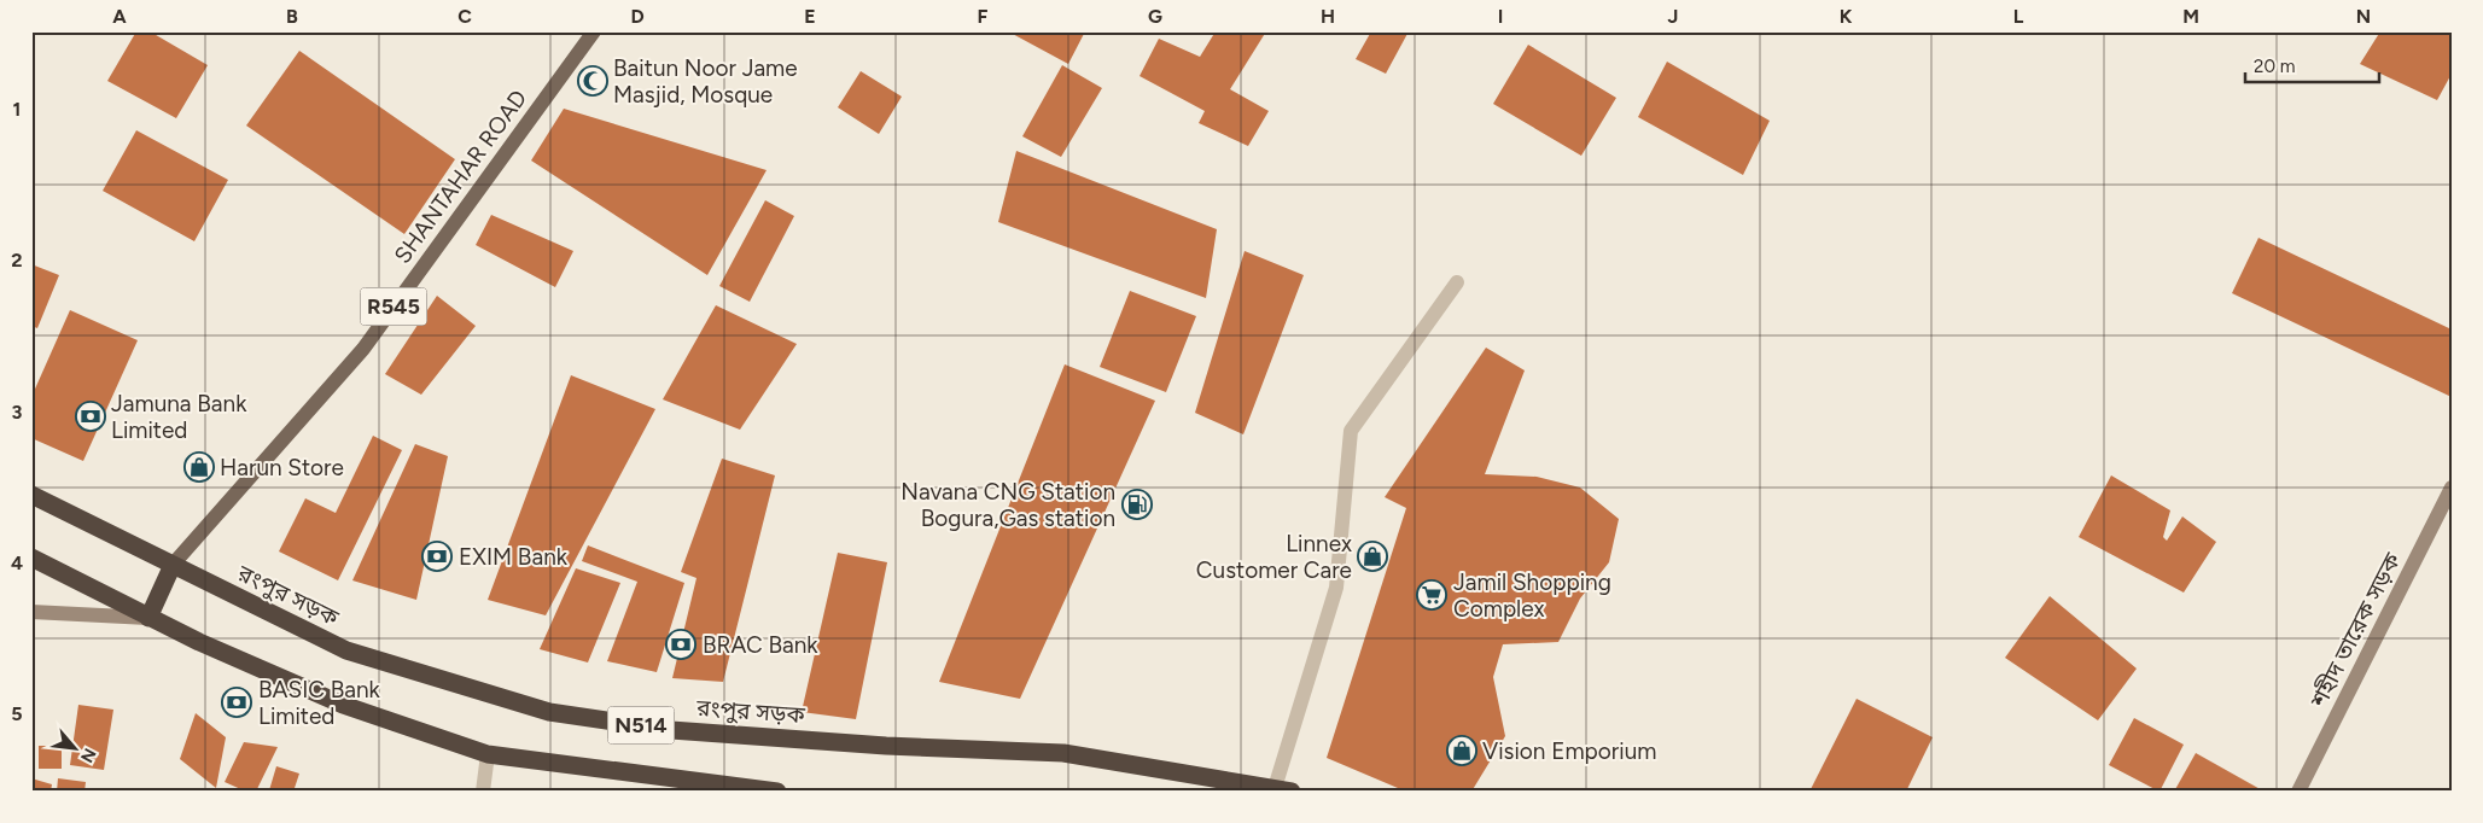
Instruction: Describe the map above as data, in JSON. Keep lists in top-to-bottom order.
{
  "streets": {
    "highway": ["রংপুর সড়ক", "N514"],
    "main road": ["SHANTAHAR ROAD", "R545"],
    "street": ["শহীদ তারেক সড়ক"]
  },
  "crossings": [
    ["SHANTAHAR ROAD", "রংপুর সড়ক"]
  ],
  "places": {
    "mosque": ["Baitun Noor Jame Masjid, Mosque"],
    "bank": [
      "Jamuna Bank Limited",
      "EXIM Bank",
      "BRAC Bank",
      "BASIC Bank Limited"
    ],
    "shop": ["Harun Store", "Linnex Customer Care", "Vision Emporium"],
    "fuel station": ["Navana CNG Station Bogura,Gas station"],
    "supermarket": ["Jamil Shopping Complex"]
  },
  "scale_bar": "20 m",
  "north": "bottom right",
  "grid": {
    "columns": [
      "A",
      "B",
      "C",
      "D",
      "E",
      "F",
      "G",
      "H",
      "I",
      "J",
      "K",
      "L",
      "M",
      "N"
    ],
    "rows": [
      "1",
      "2",
      "3",
      "4",
      "5"
    ]
  }
}
